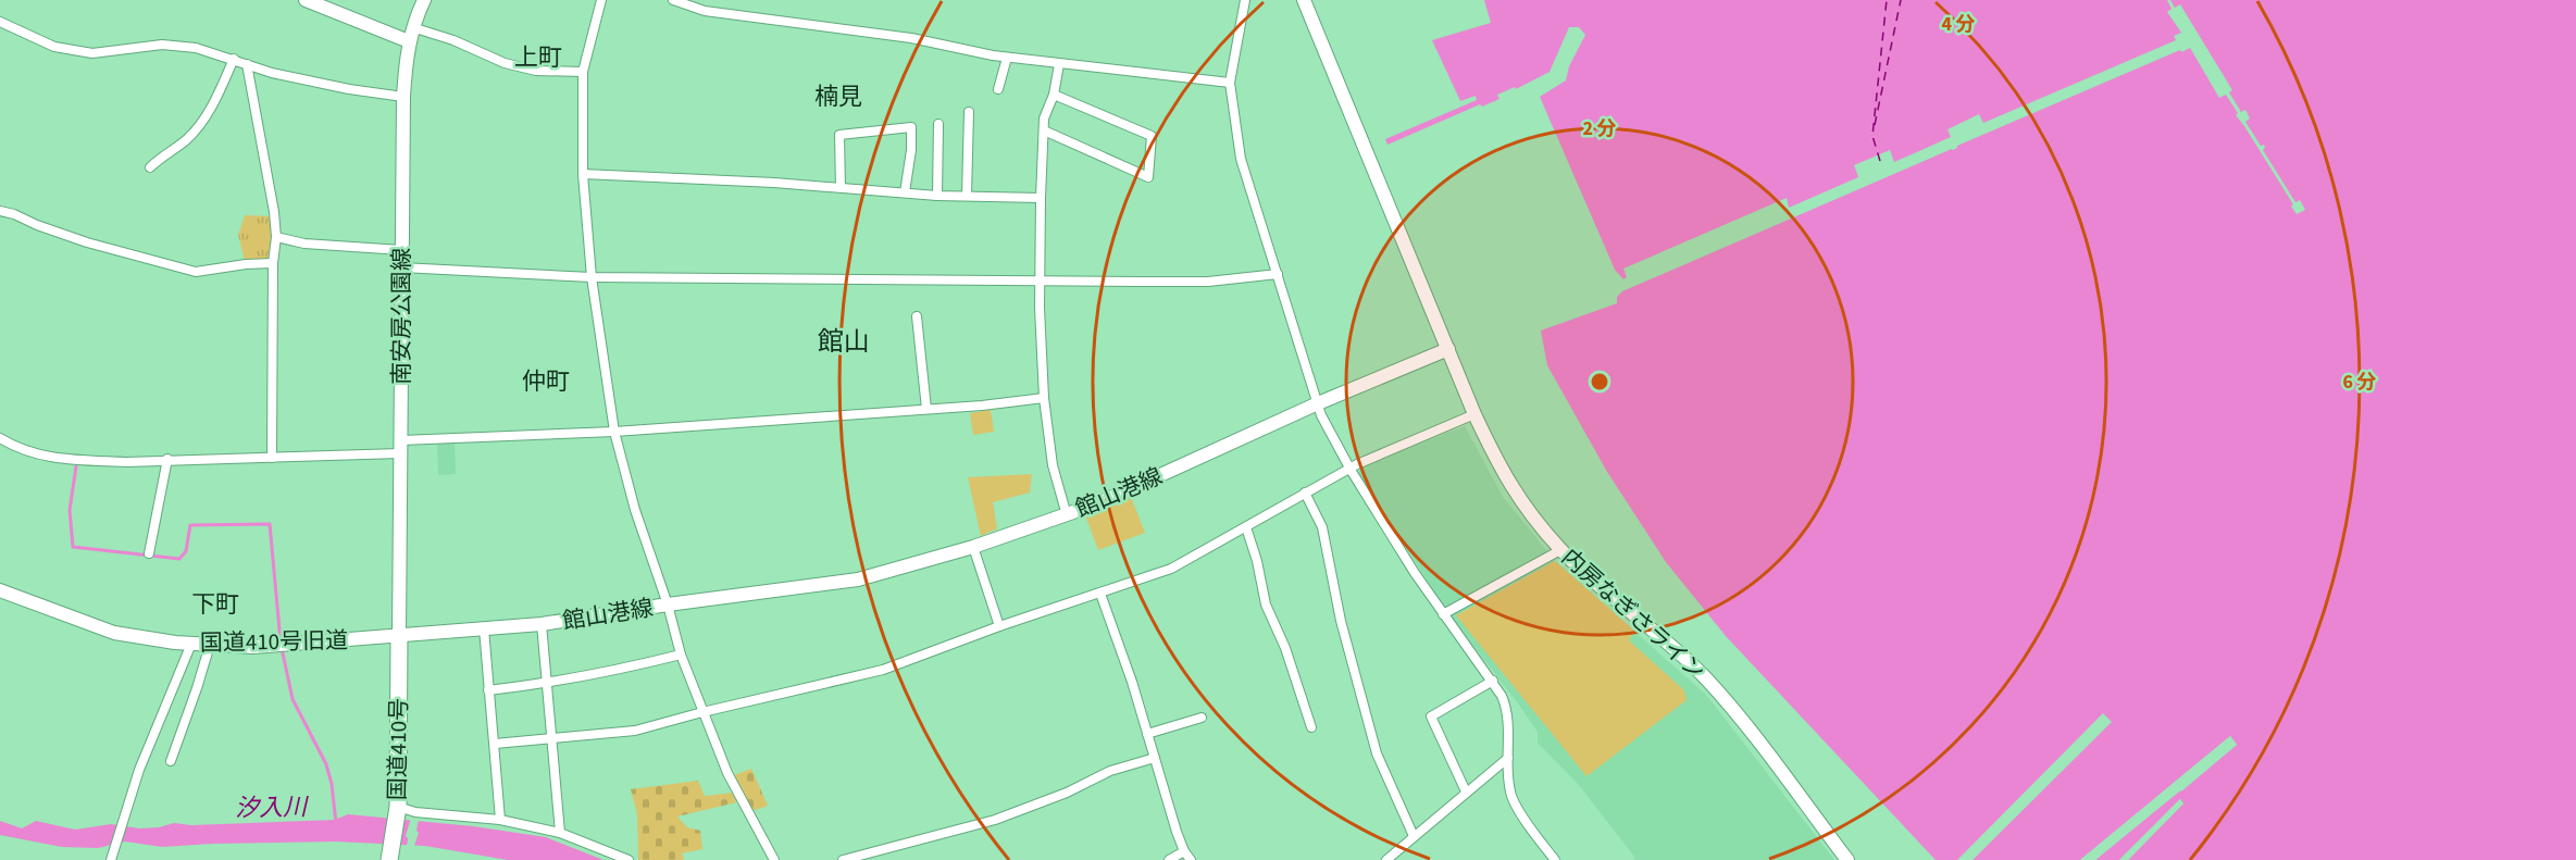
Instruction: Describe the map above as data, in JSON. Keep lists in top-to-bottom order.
{
  "streets": {
    "highway": ["国道410号"],
    "main road": [
      "南安房公園線",
      "館山港線",
      "内房なぎさライン",
      "国道410号旧道"
    ]
  },
  "crossings": [
    ["南安房公園線", "館山港線"],
    ["南安房公園線", "国道410号旧道"],
    ["南安房公園線", "国道410号"],
    ["館山港線", "内房なぎさライン"],
    ["館山港線", "国道410号旧道"],
    ["館山港線", "国道410号"],
    ["国道410号旧道", "国道410号"]
  ],
  "districts": [
    "上町",
    "楠見",
    "館山",
    "仲町",
    "下町"
  ],
  "water": ["汐入川"],
  "rings": ["4 分", "2 分", "6 分"]
}
